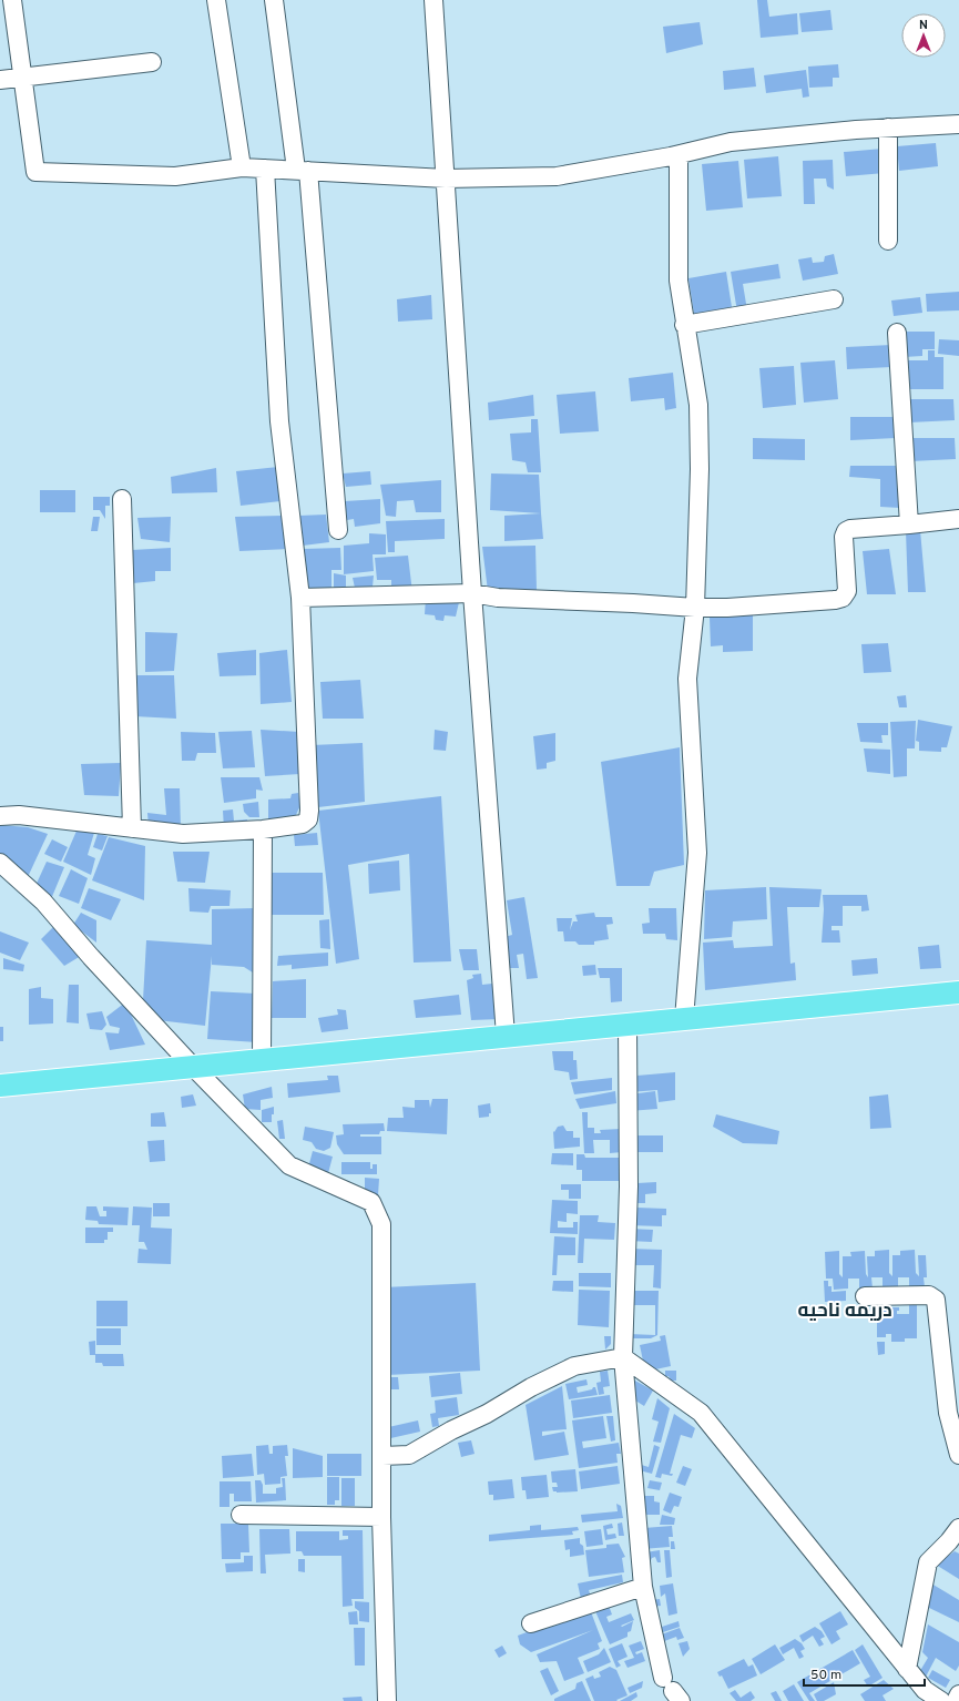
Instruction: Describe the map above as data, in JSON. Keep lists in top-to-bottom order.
{
  "districts": ["دریمه ناحیه"],
  "scale_bar": "50 m",
  "north": "top"
}
